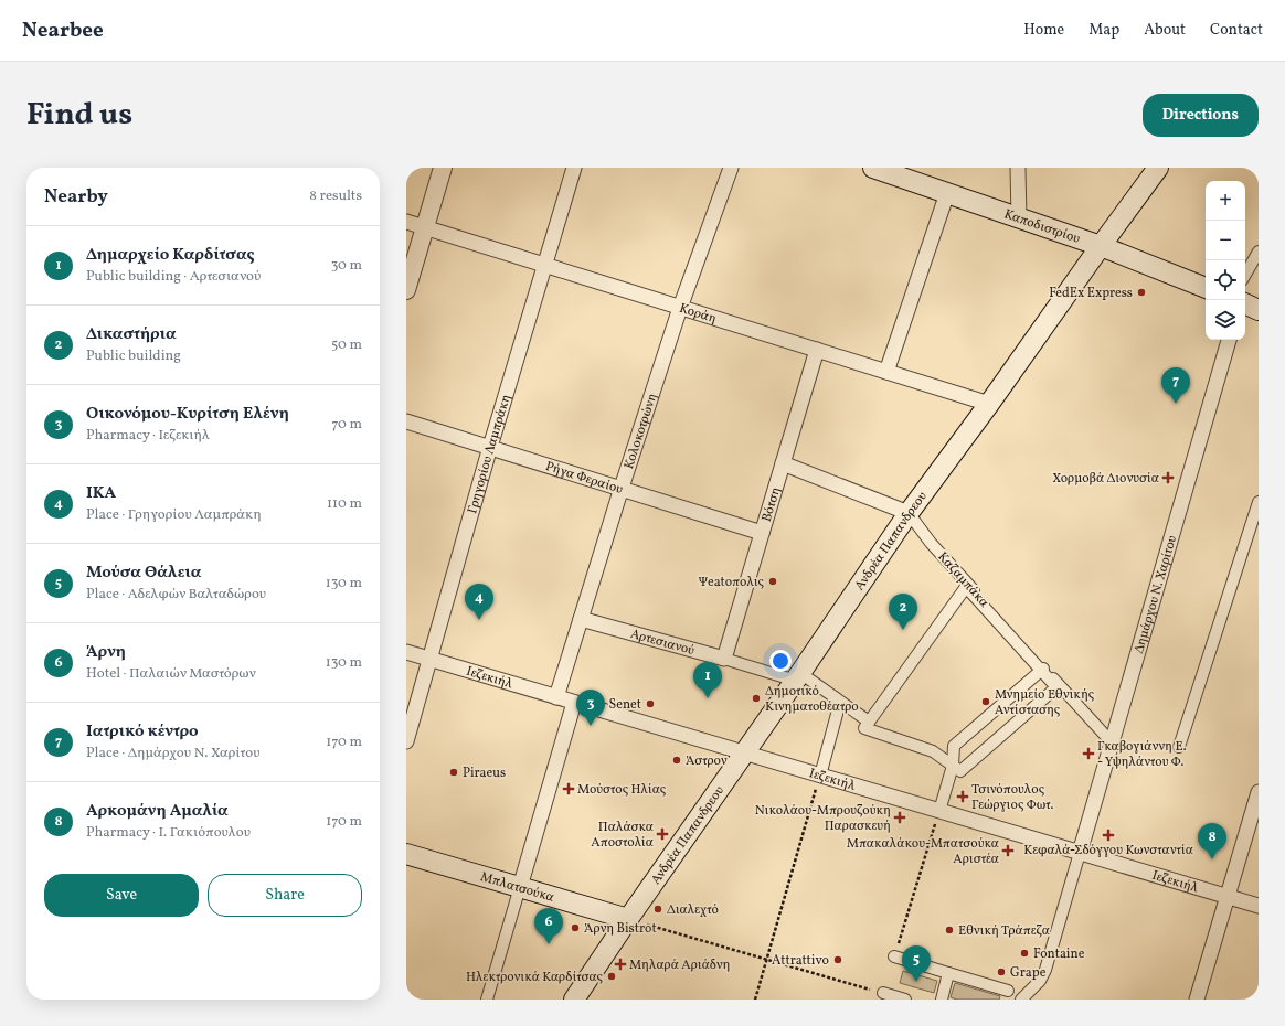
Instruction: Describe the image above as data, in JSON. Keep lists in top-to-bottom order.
{
  "streets": {
    "main road": ["Καποδιστρίου", "Ανδρέα Παπανδρεου", "Μπλατσούκα"],
    "street": [
      "Κοράη",
      "Κολοκοτρώνη",
      "Γρηγορίου Λαμπράκη",
      "Ρήγα Φεραίου",
      "Βότση",
      "Καζαμπάκα",
      "Δημάρχου Ν. Χαρίτου",
      "Αρτεσιανού",
      "Ιεζεκιήλ"
    ]
  },
  "crossings": [
    ["Καποδιστρίου", "Ανδρέα Παπανδρεου"],
    ["Κοράη", "Κολοκοτρώνη"],
    ["Κοράη", "Γρηγορίου Λαμπράκη"],
    ["Κοράη", "Βότση"],
    ["Κοράη", "Ανδρέα Παπανδρεου"],
    ["Κολοκοτρώνη", "Ρήγα Φεραίου"],
    ["Κολοκοτρώνη", "Αρτεσιανού"],
    ["Κολοκοτρώνη", "Ιεζεκιήλ"],
    ["Γρηγορίου Λαμπράκη", "Ρήγα Φεραίου"],
    ["Γρηγορίου Λαμπράκη", "Ιεζεκιήλ"],
    ["Ρήγα Φεραίου", "Βότση"],
    ["Βότση", "Αρτεσιανού"],
    ["Ανδρέα Παπανδρεου", "Καζαμπάκα"],
    ["Ανδρέα Παπανδρεου", "Αρτεσιανού"],
    ["Ανδρέα Παπανδρεου", "Ιεζεκιήλ"],
    ["Ανδρέα Παπανδρεου", "Μπλατσούκα"],
    ["Καζαμπάκα", "Δημάρχου Ν. Χαρίτου"],
    ["Δημάρχου Ν. Χαρίτου", "Ιεζεκιήλ"]
  ],
  "places": {
    "other": [
      "FedEx Express",
      "Ψeatοπολις",
      "Δημοτικό Κινηματοθέατρο",
      "Μνημείο Εθνικής Αντίστασης",
      "Senet",
      "Άστρον",
      "Piraeus",
      "Διαλεχτό",
      "Άρνη Bistrot",
      "Εθνική Τράπεζα",
      "Fontaine",
      "Attrattivo",
      "Grape",
      "Ηλεκτρονικά Καρδίτσας"
    ],
    "health": [
      "Χορμοβά Διονυσία",
      "Γκαβογιάννη Ε. - Υψηλάντου Φ.",
      "Μούστος Ηλίας",
      "Τσινόπουλος Γεώργιος Φωτ.",
      "Νικολάου-Μπρουζούκη Παρασκευή",
      "Παλάσκα Αποστολία",
      "Κεφαλά-Σδόγγου Κωνσταντία",
      "Μπακαλάκου-Μπατσούκα Αριστέα",
      "Μηλαρά Αριάδνη"
    ]
  },
  "page": {
    "header": "Nearbee",
    "nav": [
      "Home",
      "Map",
      "About",
      "Contact"
    ],
    "title": "Find us",
    "buttons": [
      "Directions",
      ["Save", "Share"]
    ],
    "heading": ["Nearby", "8 results"],
    "map_buttons": ["+", "−"],
    "list": [
      {
        "mark": "1",
        "name": "Δημαρχείο Καρδίτσας",
        "note": "Public building · Αρτεσιανού",
        "value": "30 m"
      },
      {
        "mark": "2",
        "name": "Δικαστήρια",
        "note": "Public building",
        "value": "50 m"
      },
      {
        "mark": "3",
        "name": "Οικονόμου-Κυρίτση Ελένη",
        "note": "Pharmacy · Ιεζεκιήλ",
        "value": "70 m"
      },
      {
        "mark": "4",
        "name": "ΙΚΑ",
        "note": "Place · Γρηγορίου Λαμπράκη",
        "value": "110 m"
      },
      {
        "mark": "5",
        "name": "Μούσα Θάλεια",
        "note": "Place · Αδελφών Βαλταδώρου",
        "value": "130 m"
      },
      {
        "mark": "6",
        "name": "Άρνη",
        "note": "Hotel · Παλαιών Μαστόρων",
        "value": "130 m"
      },
      {
        "mark": "7",
        "name": "Ιατρικό κέντρο",
        "note": "Place · Δημάρχου Ν. Χαρίτου",
        "value": "170 m"
      },
      {
        "mark": "8",
        "name": "Αρκομάνη Αμαλία",
        "note": "Pharmacy · Ι. Γακιόπουλου",
        "value": "170 m"
      }
    ],
    "pins": [
      "7",
      "4",
      "2",
      "1",
      "3",
      "8",
      "6",
      "5"
    ]
  }
}
